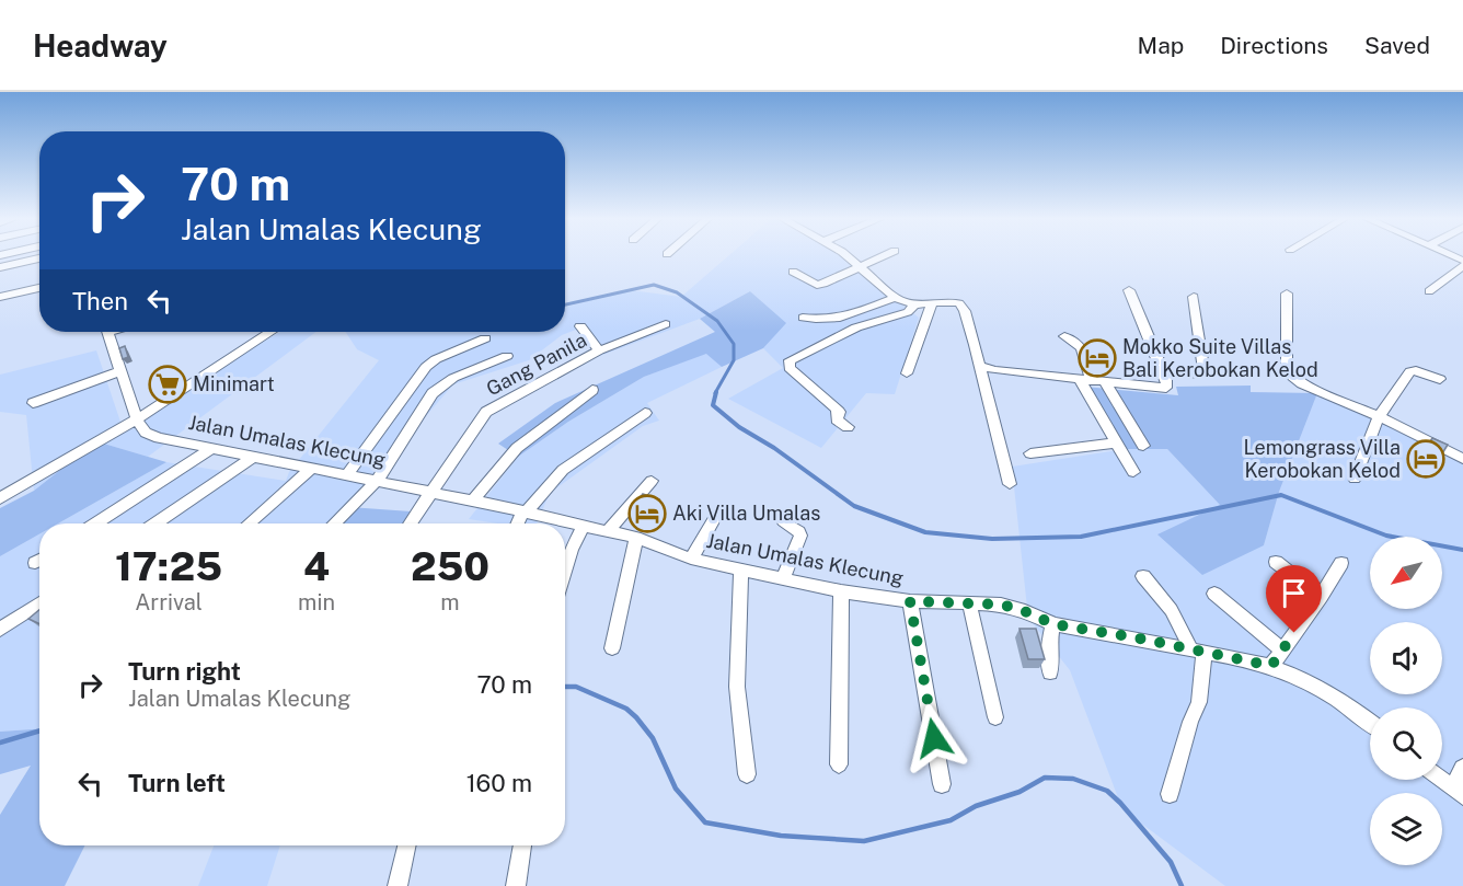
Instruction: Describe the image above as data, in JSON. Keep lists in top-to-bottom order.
{
  "streets": {
    "street": ["Gang Panila", "Jalan Umalas Klecung"]
  },
  "crossings": [
    ["Gang Panila", "Jalan Umalas Klecung"]
  ],
  "places": {
    "hotel": ["Mokko Suite Villas Bali Kerobokan Kelod", "Lemongrass Villa Kerobokan Kelod", "Aki Villa Umalas"],
    "supermarket": ["Minimart"]
  },
  "north": "bottom left",
  "page": {
    "header": "Headway",
    "nav": ["Map", "Directions", "Saved"],
    "turn": ["70 m", "Jalan Umalas Klecung"],
    "then": "Then",
    "eta": [
      "17:25",
      "Arrival",
      "4",
      "min",
      "250",
      "m"
    ],
    "list": [
      {
        "name": "Turn right",
        "note": "Jalan Umalas Klecung",
        "value": "70 m"
      },
      {
        "name": "Turn left",
        "value": "160 m"
      }
    ]
  }
}
